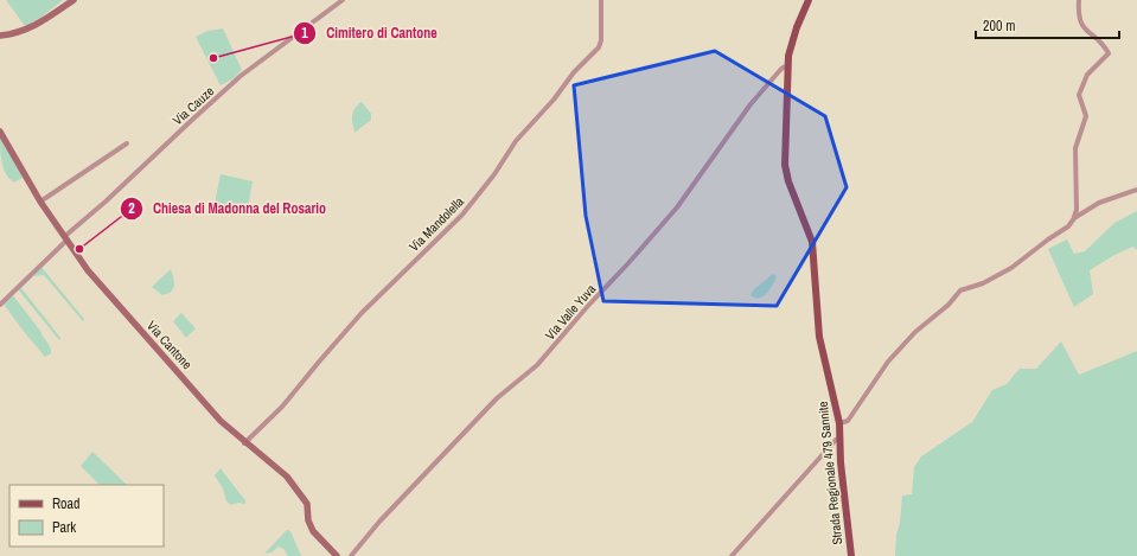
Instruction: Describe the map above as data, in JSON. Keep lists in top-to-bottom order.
{
  "streets": {
    "main road": ["Via Cantone", "Strada Regionale 479 Sannite"],
    "street": ["Via Cauze", "Via Mandolella", "Via Valle Yuva"]
  },
  "crossings": [
    ["Via Cauze", "Via Cantone"],
    ["Via Mandolella", "Via Cantone"],
    ["Via Valle Yuva", "Strada Regionale 479 Sannite"]
  ],
  "places": ["Cimitero di Cantone", "Chiesa di Madonna del Rosario"],
  "legend": ["Road", "Park"],
  "scale_bar": "200 m"
}
